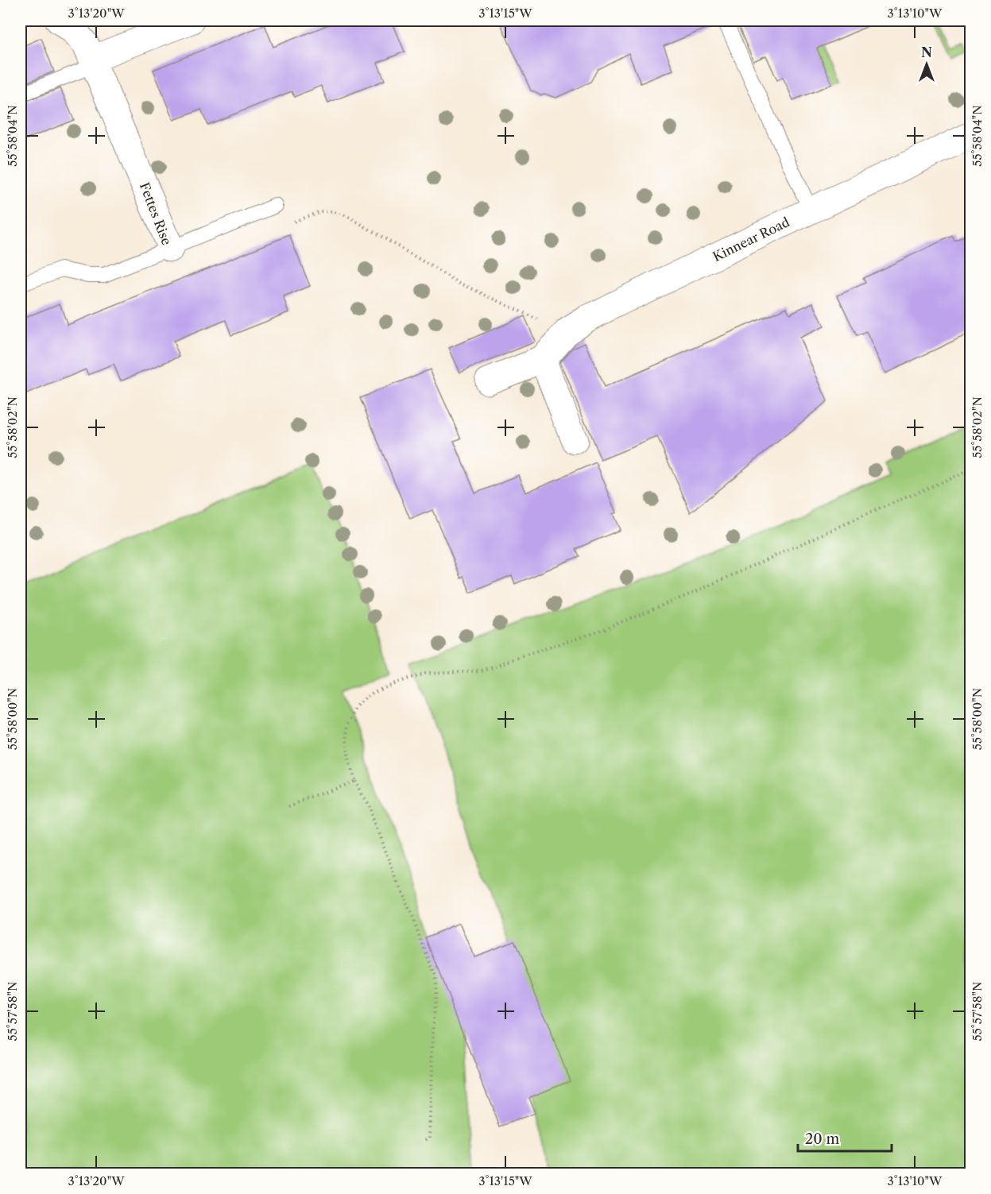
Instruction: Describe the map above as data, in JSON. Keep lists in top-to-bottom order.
{
  "streets": {
    "street": ["Fettes Rise", "Kinnear Road"]
  },
  "scale_bar": "20 m",
  "north": "top",
  "coordinates": [
    "3°13'20\"W",
    "3°13'15\"W",
    "3°13'10\"W",
    "55°58'04\"N",
    "55°58'02\"N",
    "55°58'00\"N",
    "55°57'58\"N"
  ]
}
